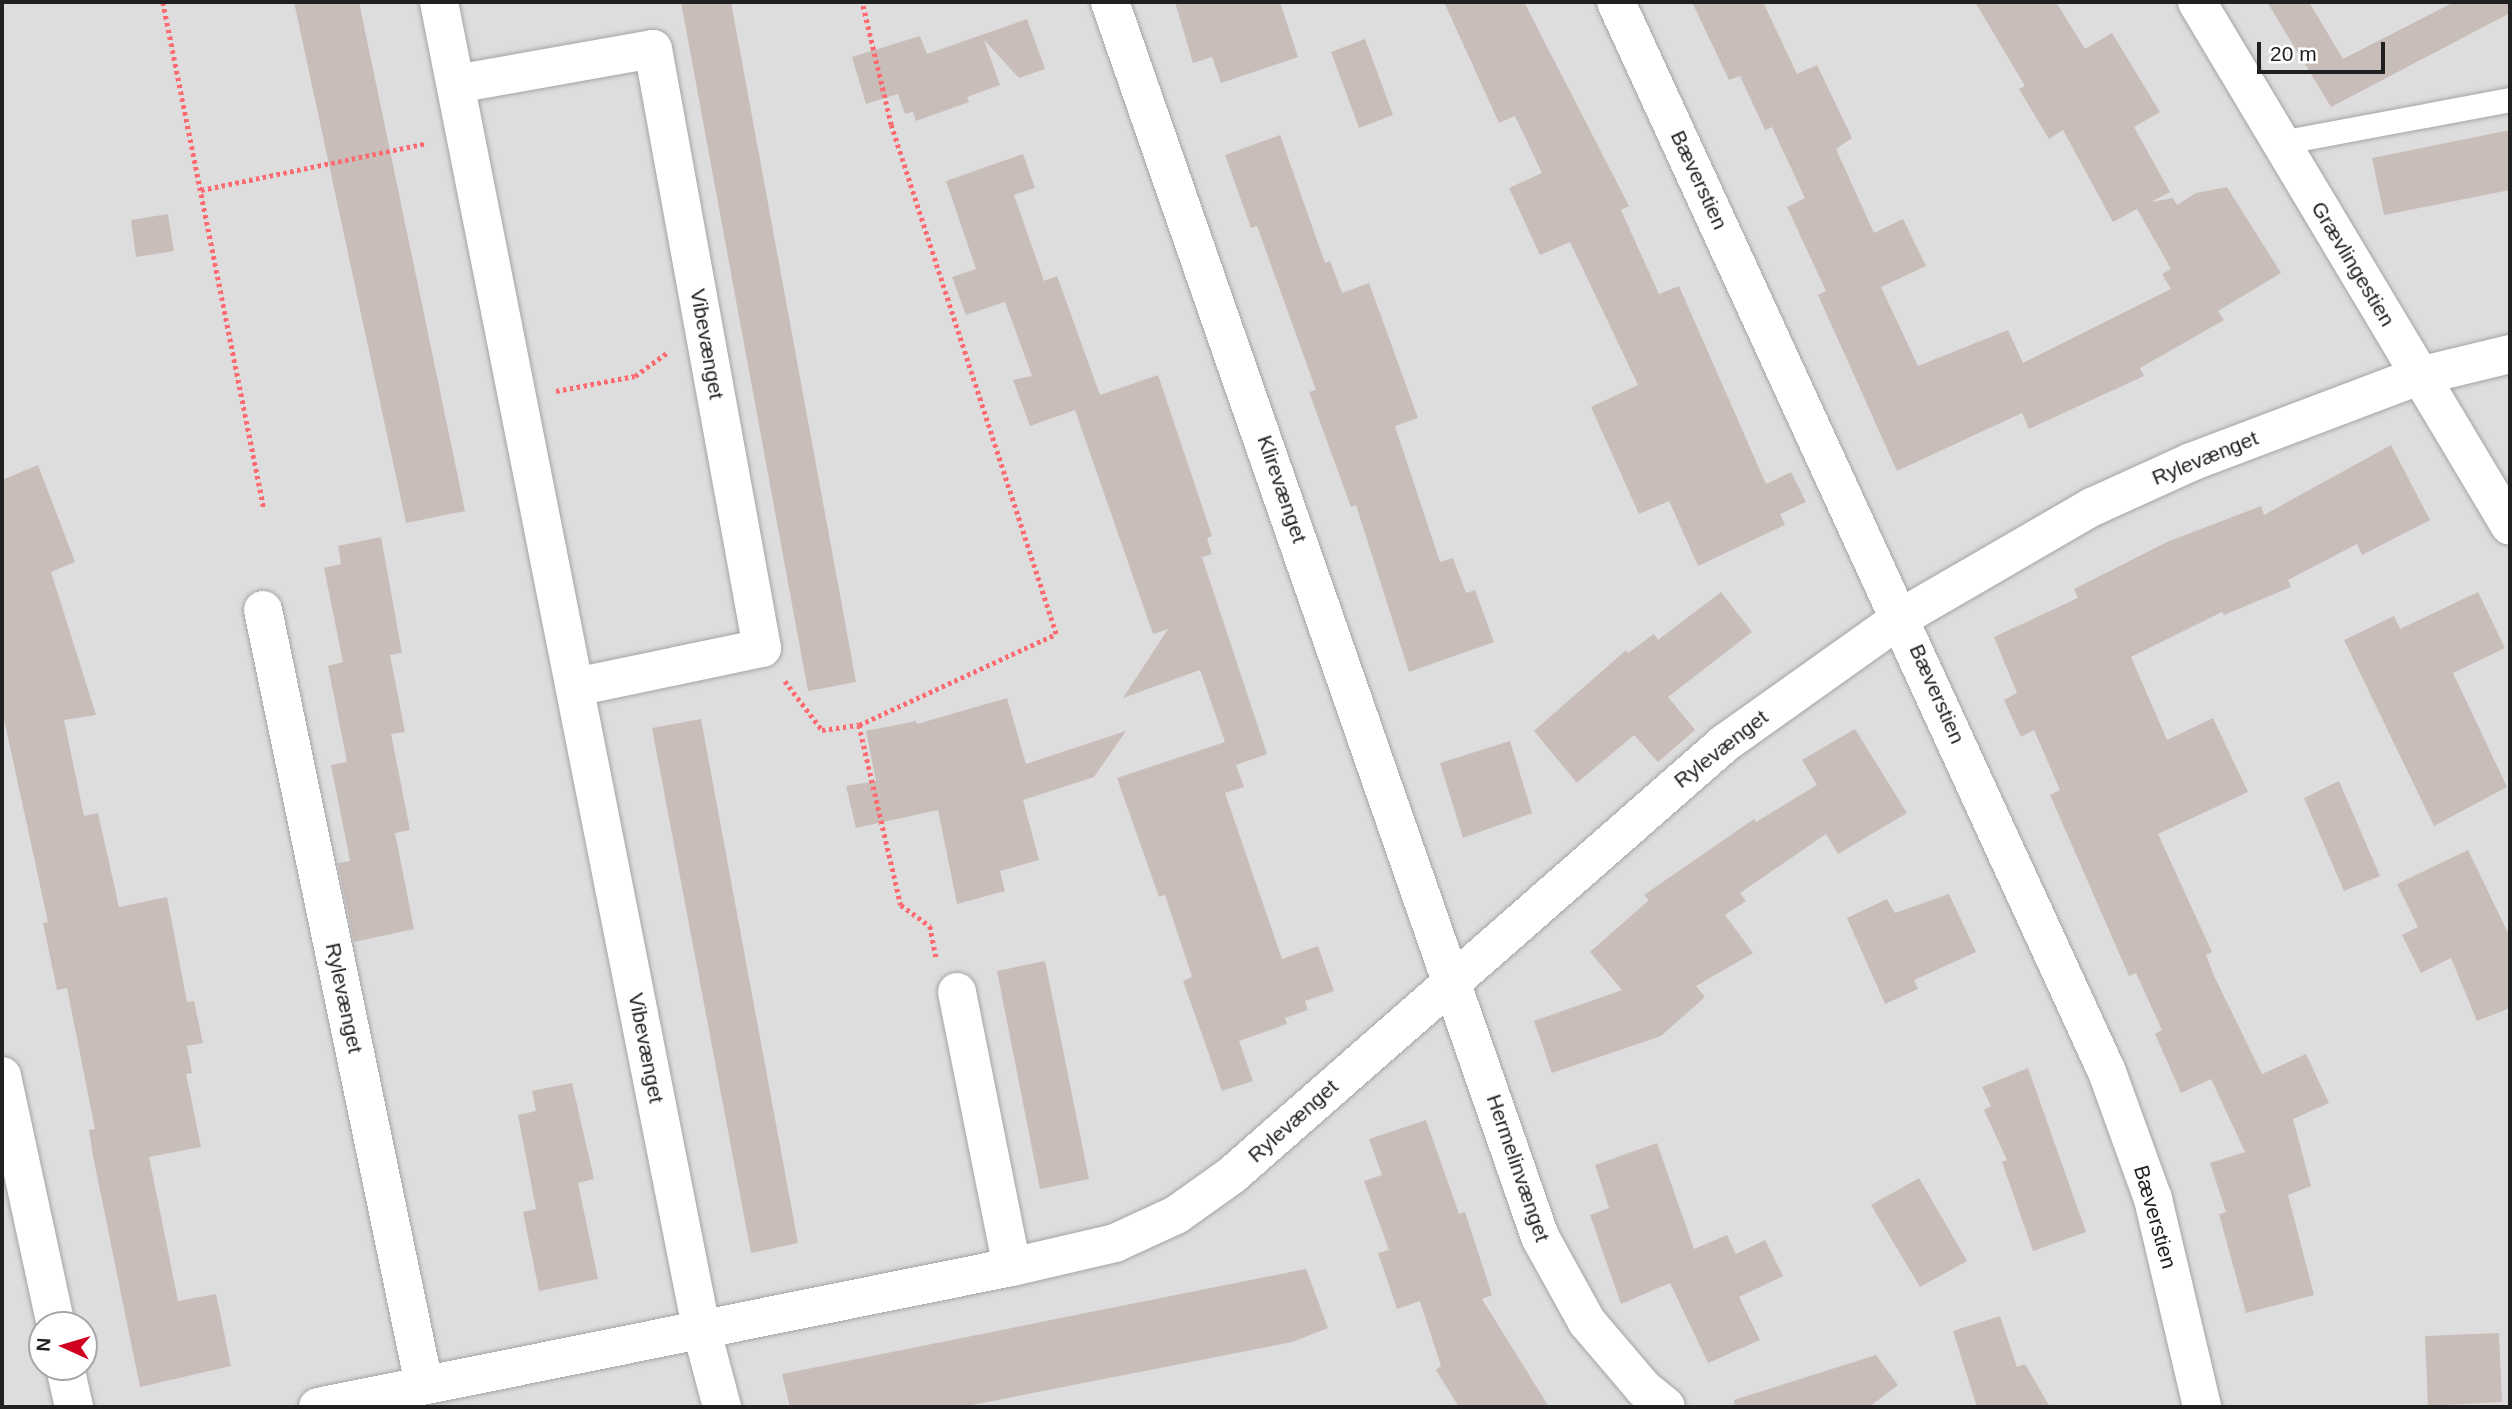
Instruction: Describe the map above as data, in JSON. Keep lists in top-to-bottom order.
{
  "streets": {
    "street": [
      "Bæverstien",
      "Grævlingestien",
      "Vibevænget",
      "Rylevænget",
      "Klirevænget",
      "Hermelinvænget"
    ]
  },
  "crossings": [
    ["Bæverstien", "Rylevænget"],
    ["Grævlingestien", "Rylevænget"],
    ["Vibevænget", "Rylevænget"],
    ["Rylevænget", "Klirevænget"],
    ["Rylevænget", "Hermelinvænget"],
    ["Klirevænget", "Hermelinvænget"]
  ],
  "scale_bar": "20 m",
  "north": "left"
}
